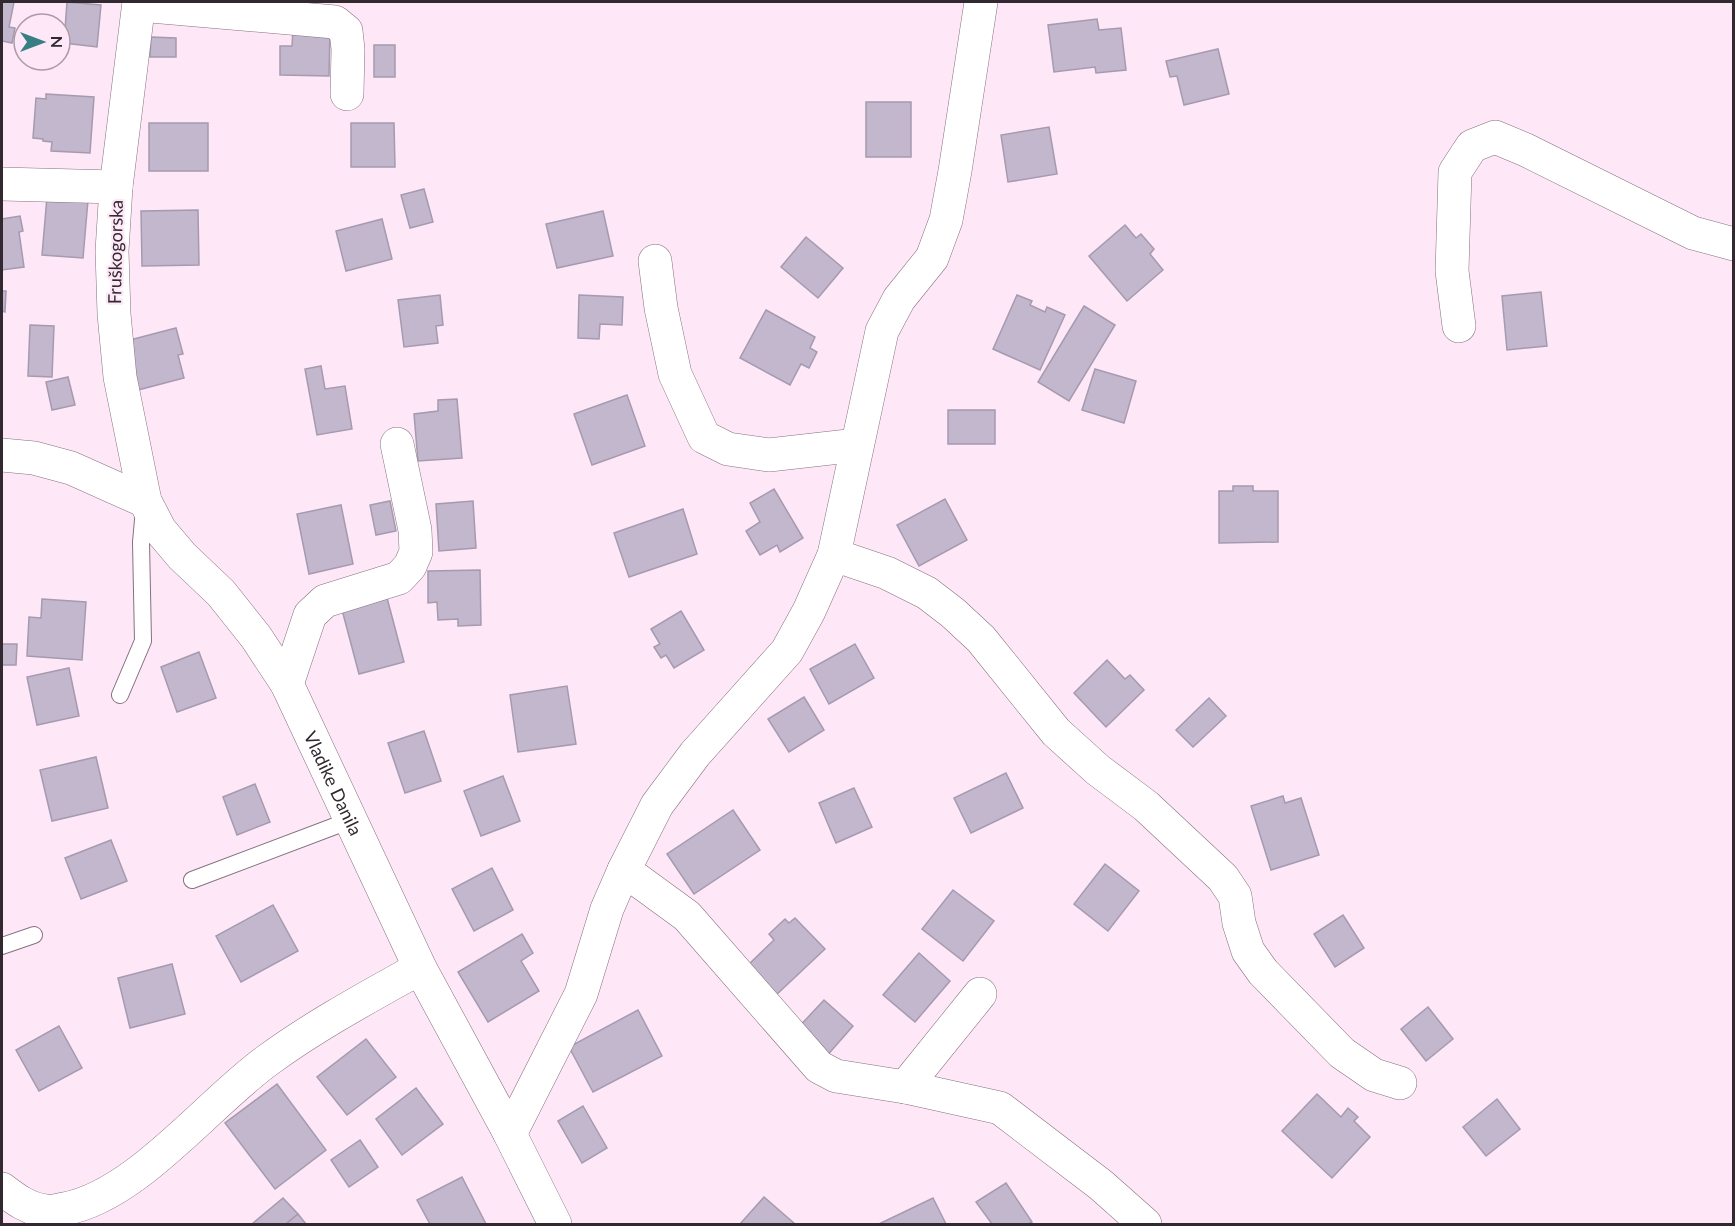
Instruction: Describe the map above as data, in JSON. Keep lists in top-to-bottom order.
{
  "streets": {
    "street": ["Fruškogorska", "Vladike Danila"]
  },
  "crossings": [
    ["Fruškogorska", "Vladike Danila"]
  ],
  "north": "right"
}
